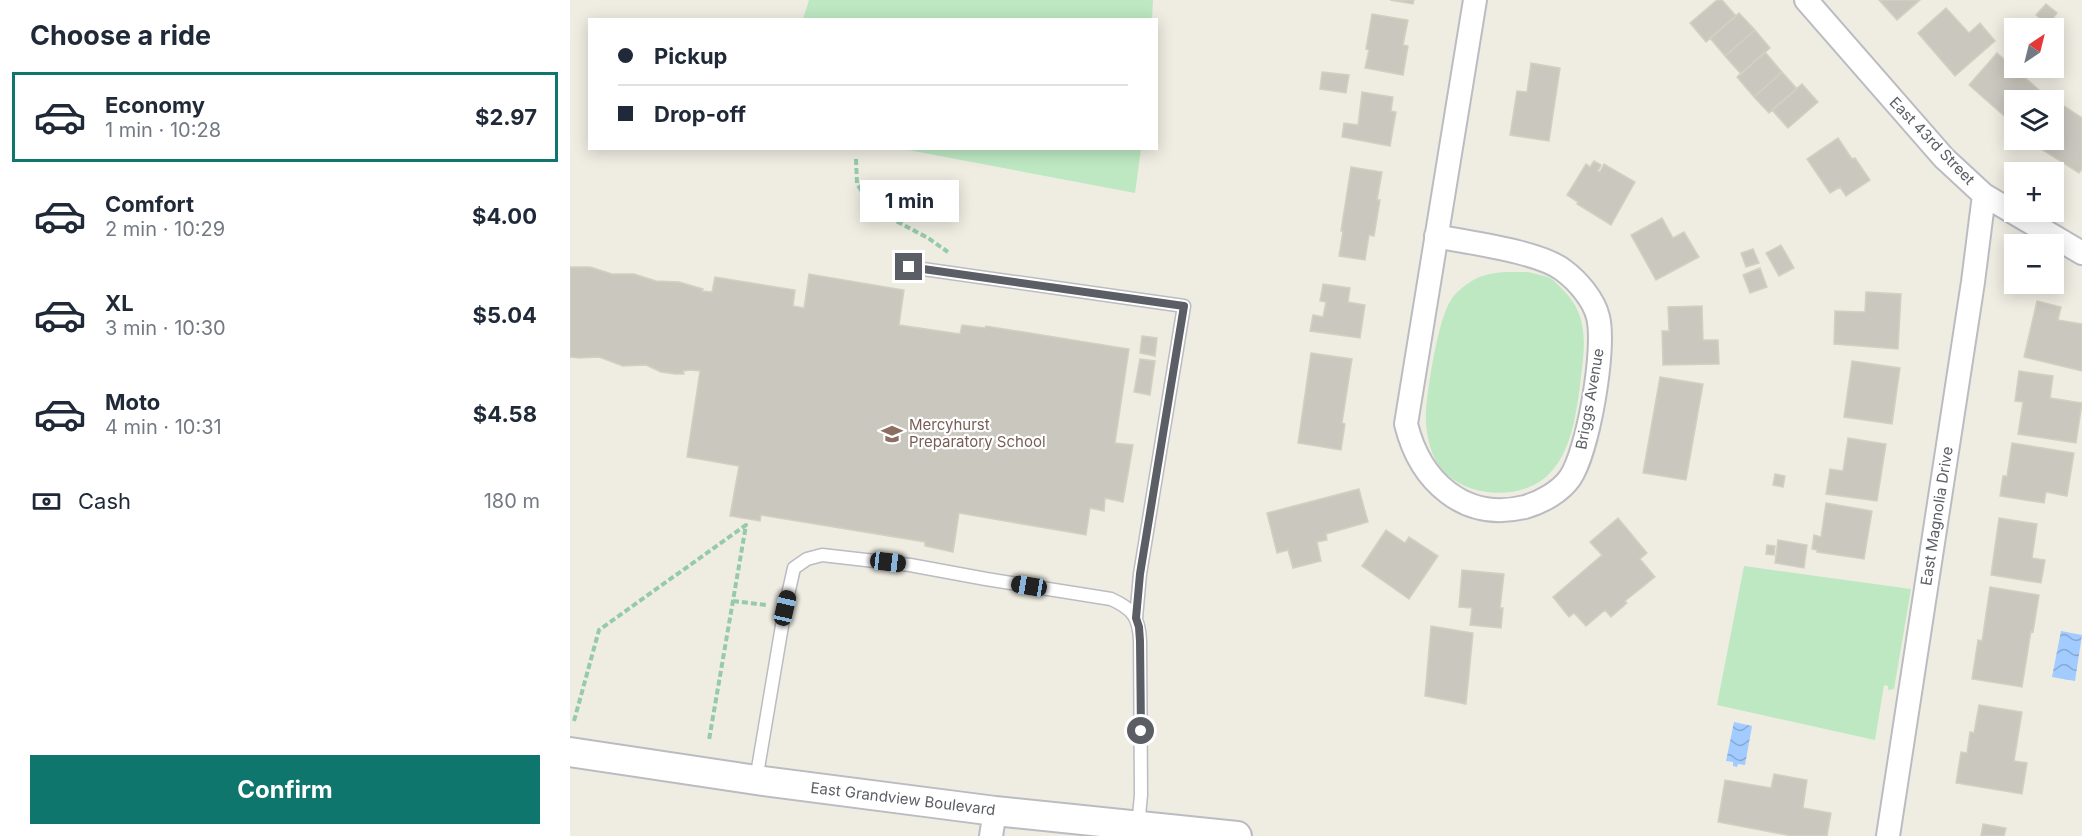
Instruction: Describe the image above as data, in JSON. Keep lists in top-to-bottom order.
{
  "streets": {
    "street": [
      "East 43rd Street",
      "Briggs Avenue",
      "East Magnolia Drive",
      "East Grandview Boulevard"
    ]
  },
  "crossings": [
    ["East 43rd Street", "East Magnolia Drive"]
  ],
  "places": {
    "school or university": ["Mercyhurst Preparatory School"]
  },
  "north": "top right",
  "page": {
    "heading": "Choose a ride",
    "map_buttons": ["+", "−"],
    "banner": ["Pickup", "Drop-off"],
    "list": [
      {
        "name": "Economy",
        "note": "1 min · 10:28",
        "value": "$2.97"
      },
      {
        "name": "Comfort",
        "note": "2 min · 10:29",
        "value": "$4.00"
      },
      {
        "name": "XL",
        "note": "3 min · 10:30",
        "value": "$5.04"
      },
      {
        "name": "Moto",
        "note": "4 min · 10:31",
        "value": "$4.58"
      }
    ],
    "bubble": "1 min",
    "pay": ["Cash", "180 m"],
    "buttons": "Confirm"
  }
}
